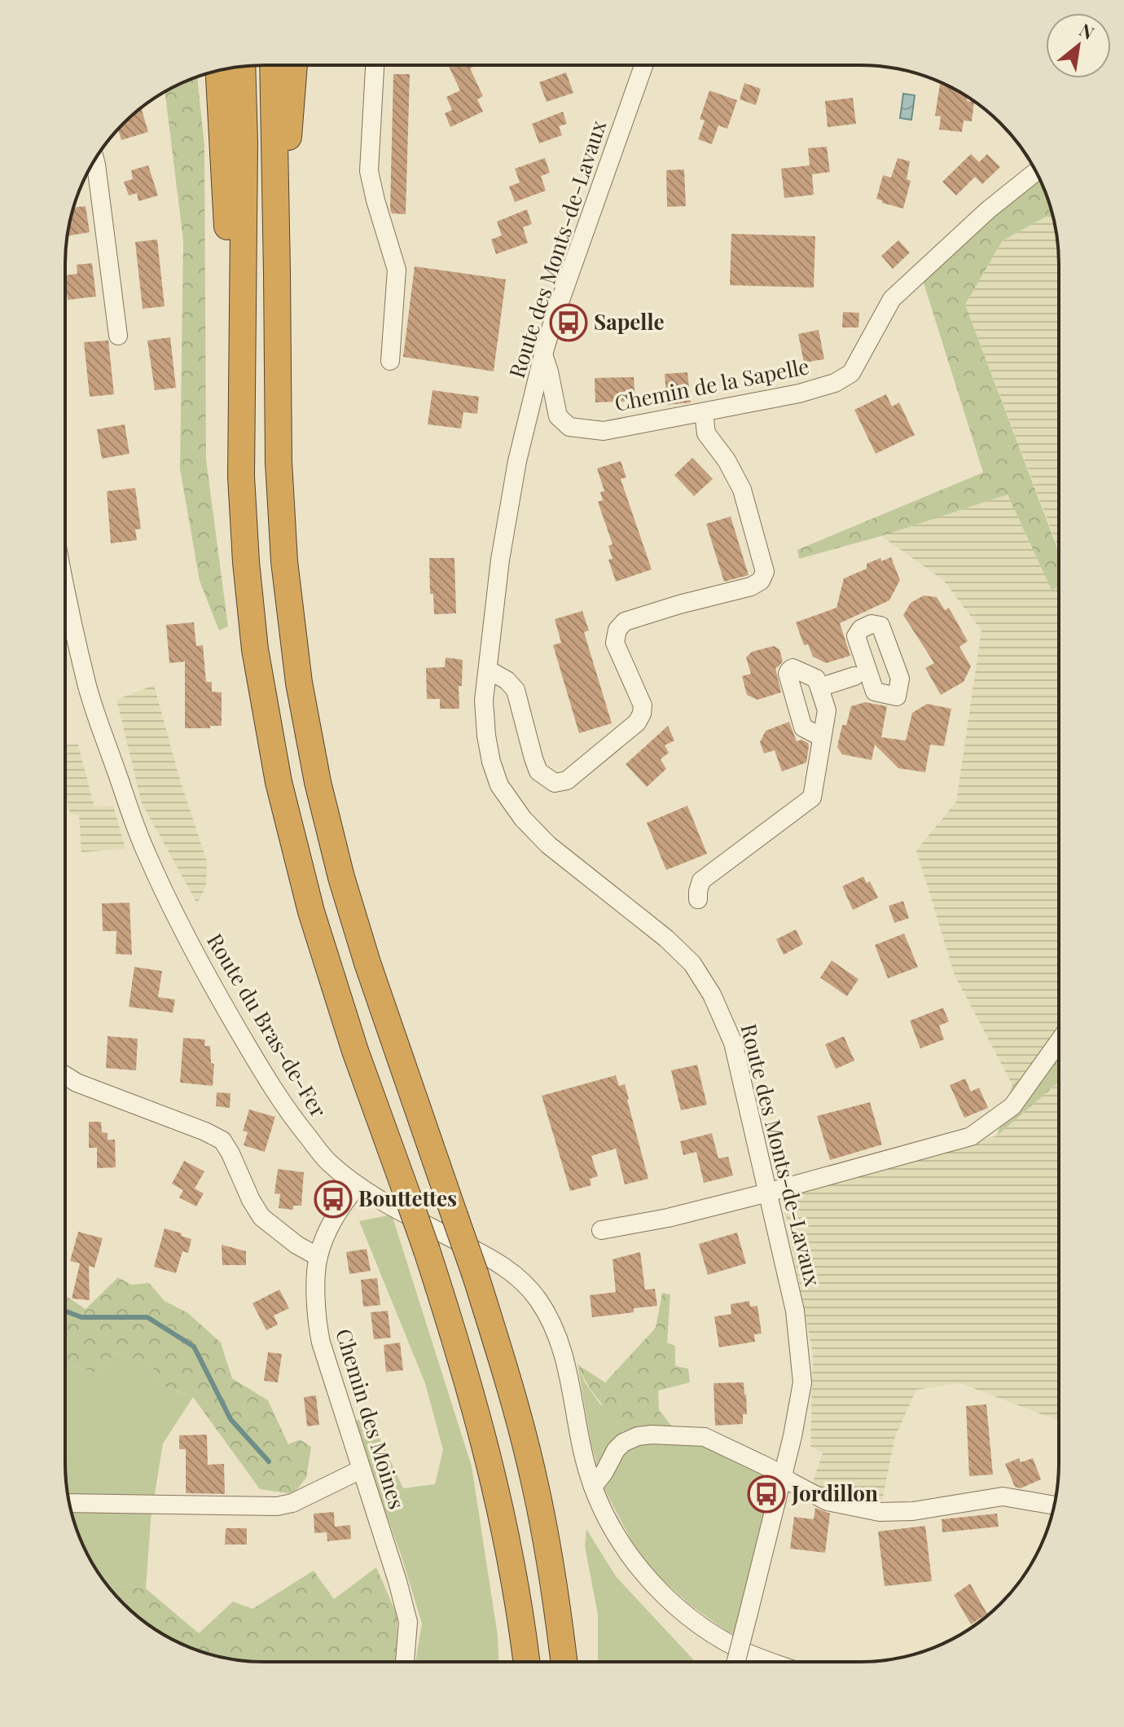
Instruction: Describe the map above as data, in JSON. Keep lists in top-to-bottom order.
{
  "streets": {
    "street": [
      "Route des Monts-de-Lavaux",
      "Chemin de la Sapelle",
      "Route du Bras-de-Fer",
      "Chemin des Moines"
    ]
  },
  "crossings": [
    ["Route des Monts-de-Lavaux", "Chemin de la Sapelle"],
    ["Route du Bras-de-Fer", "Chemin des Moines"]
  ],
  "places": {
    "bus stop": ["Sapelle", "Bouttettes", "Jordillon"]
  },
  "north": "top right"
}
